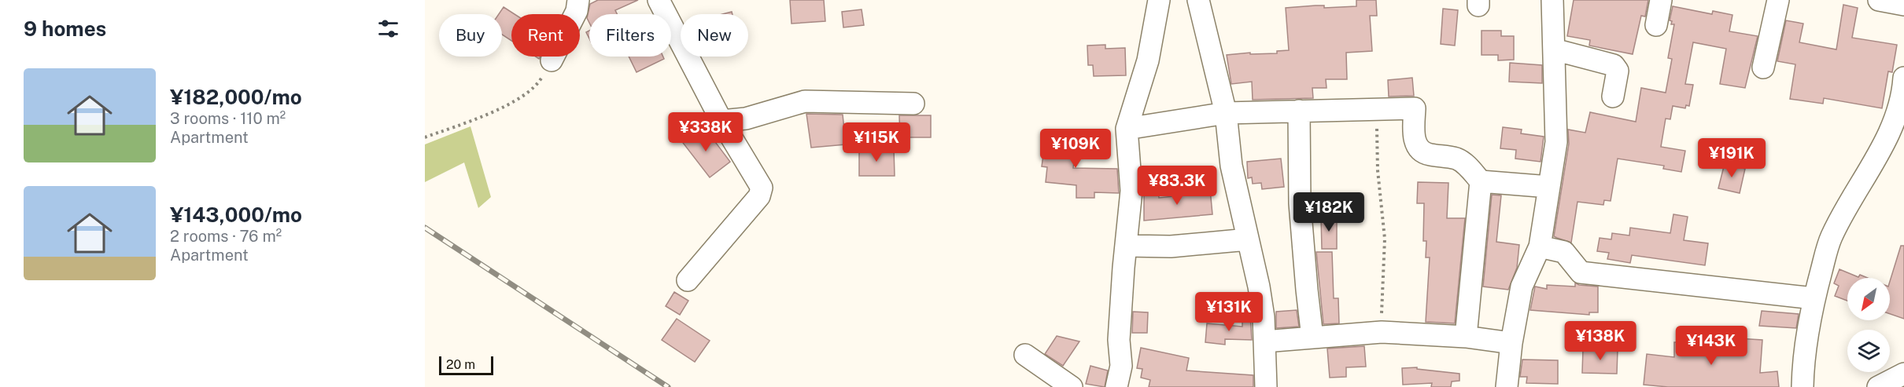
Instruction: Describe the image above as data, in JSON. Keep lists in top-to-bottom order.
{
  "scale_bar": "20 m",
  "north": "bottom left",
  "page": {
    "heading": "9 homes",
    "chip": [
      "Buy",
      "Rent",
      "Filters",
      "New"
    ],
    "list": [
      {
        "name": "¥182,000/mo",
        "note": "3 rooms · 110 m² · Apartment"
      },
      {
        "name": "¥143,000/mo",
        "note": "2 rooms · 76 m² · Apartment"
      }
    ],
    "price": [
      "¥338K",
      "¥115K",
      "¥109K",
      "¥191K",
      "¥83.3K",
      "¥182K",
      "¥131K",
      "¥138K",
      "¥143K"
    ],
    "scale": "20 m"
  }
}
